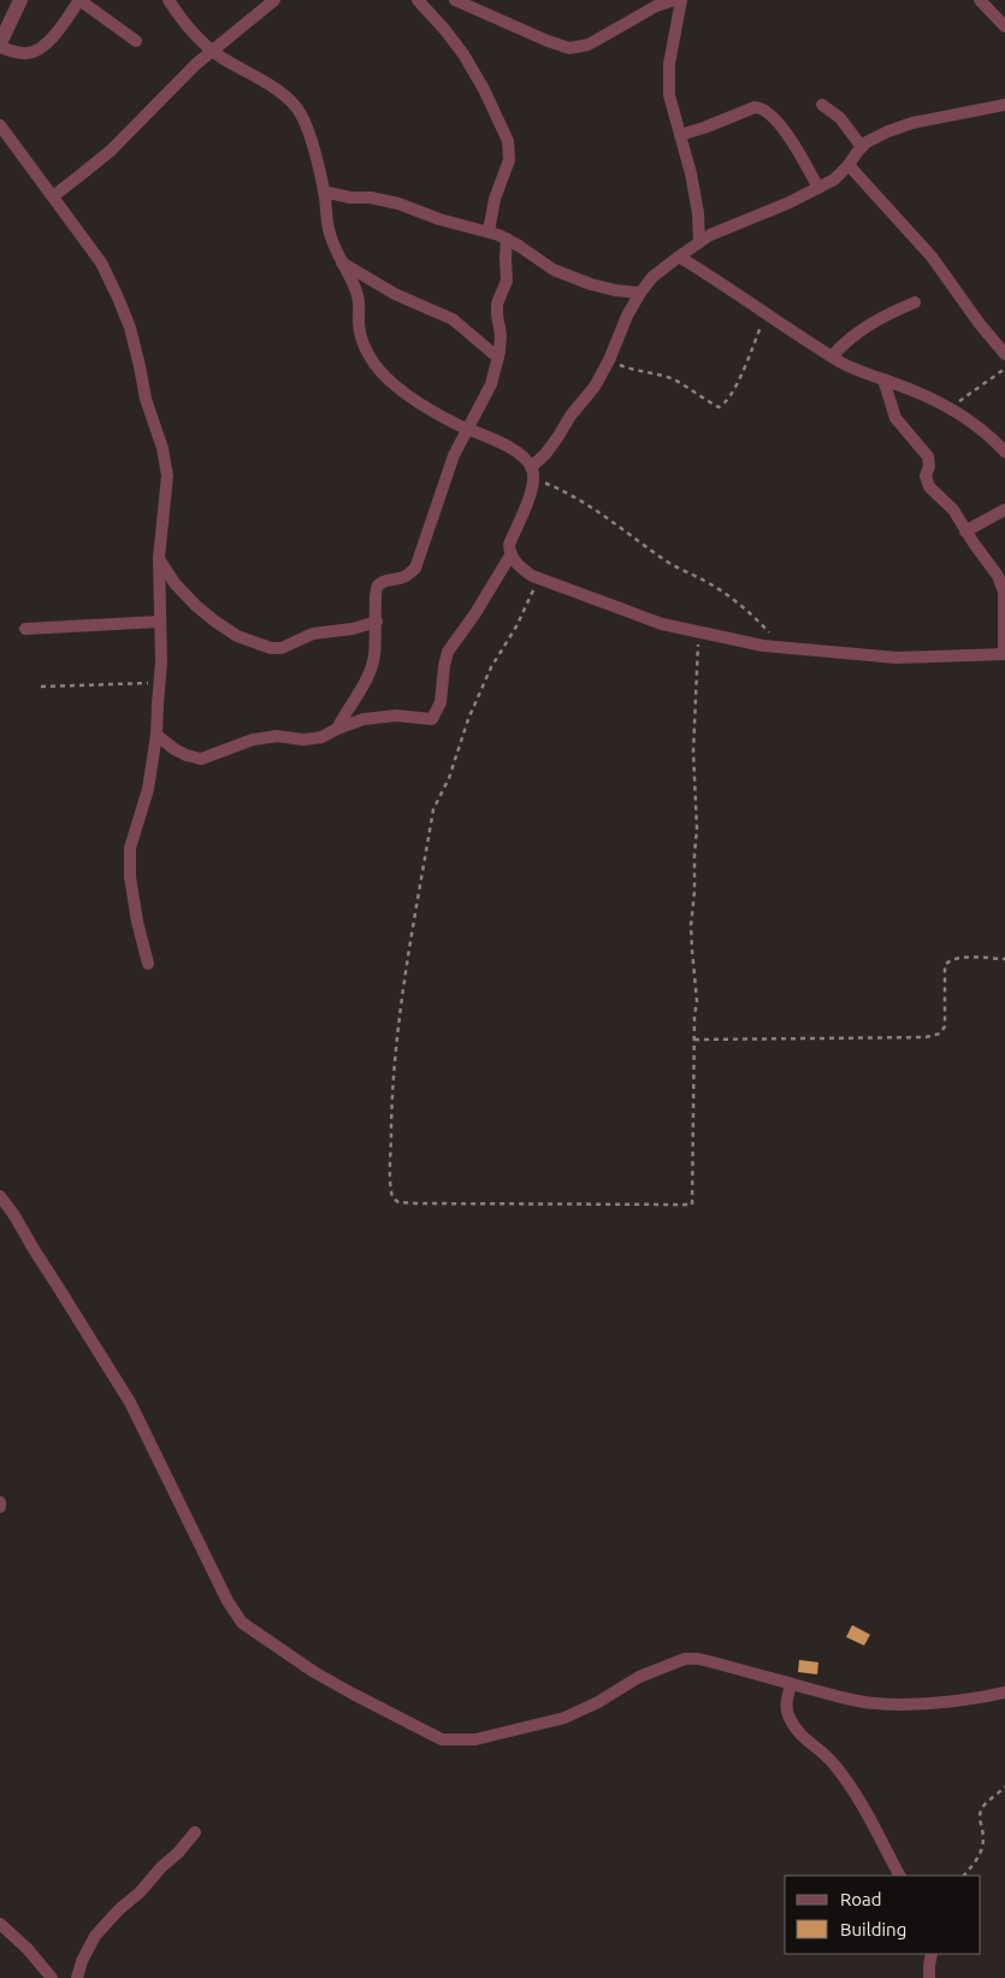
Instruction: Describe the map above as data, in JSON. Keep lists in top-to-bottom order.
{
  "legend": ["Road", "Building"]
}
